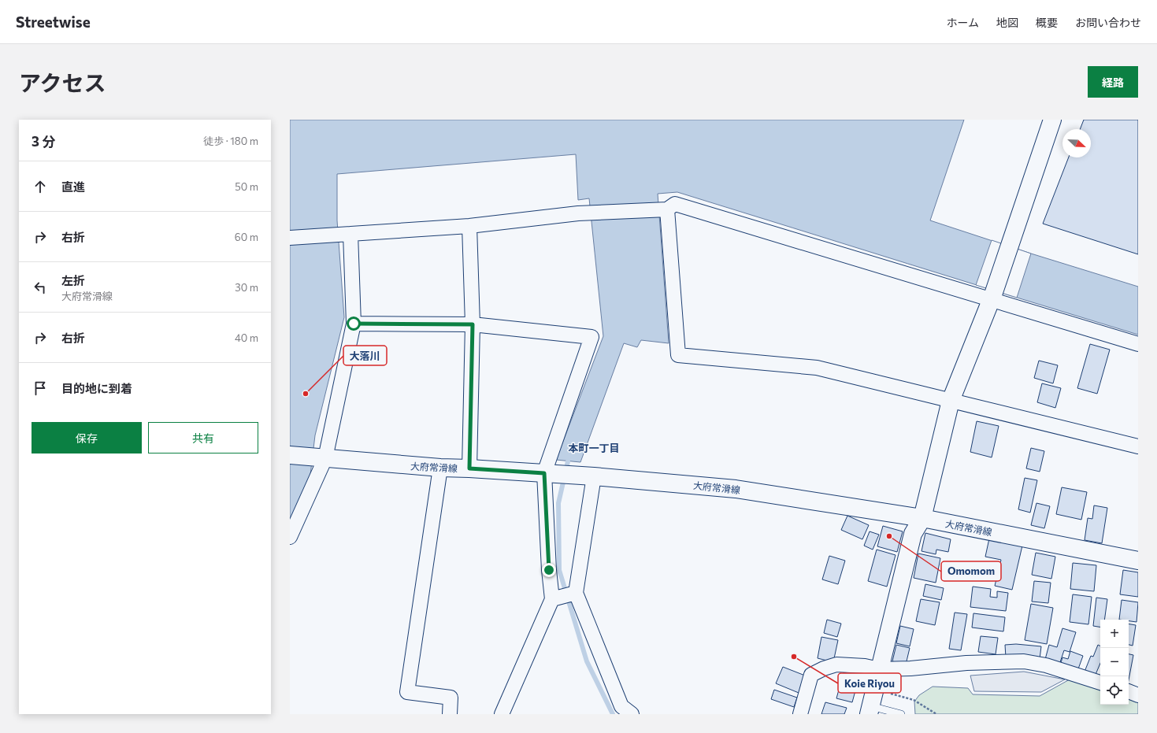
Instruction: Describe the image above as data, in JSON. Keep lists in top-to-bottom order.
{
  "streets": {
    "main road": ["大府常滑線"]
  },
  "districts": ["本町一丁目"],
  "places": ["大落川", "Omomom", "Koie Riyou"],
  "north": "bottom right",
  "page": {
    "header": "Streetwise",
    "nav": [
      "ホーム",
      "地図",
      "概要",
      "お問い合わせ"
    ],
    "title": "アクセス",
    "buttons": [
      "経路",
      ["保存", "共有"]
    ],
    "heading": ["3 分", "徒歩 · 180 m"],
    "list": [
      ["直進", "50 m"],
      ["右折", "60 m"],
      ["左折", "大府常滑線", "30 m"],
      ["右折", "40 m"],
      "目的地に到着"
    ],
    "map_buttons": ["+", "−"]
  }
}
